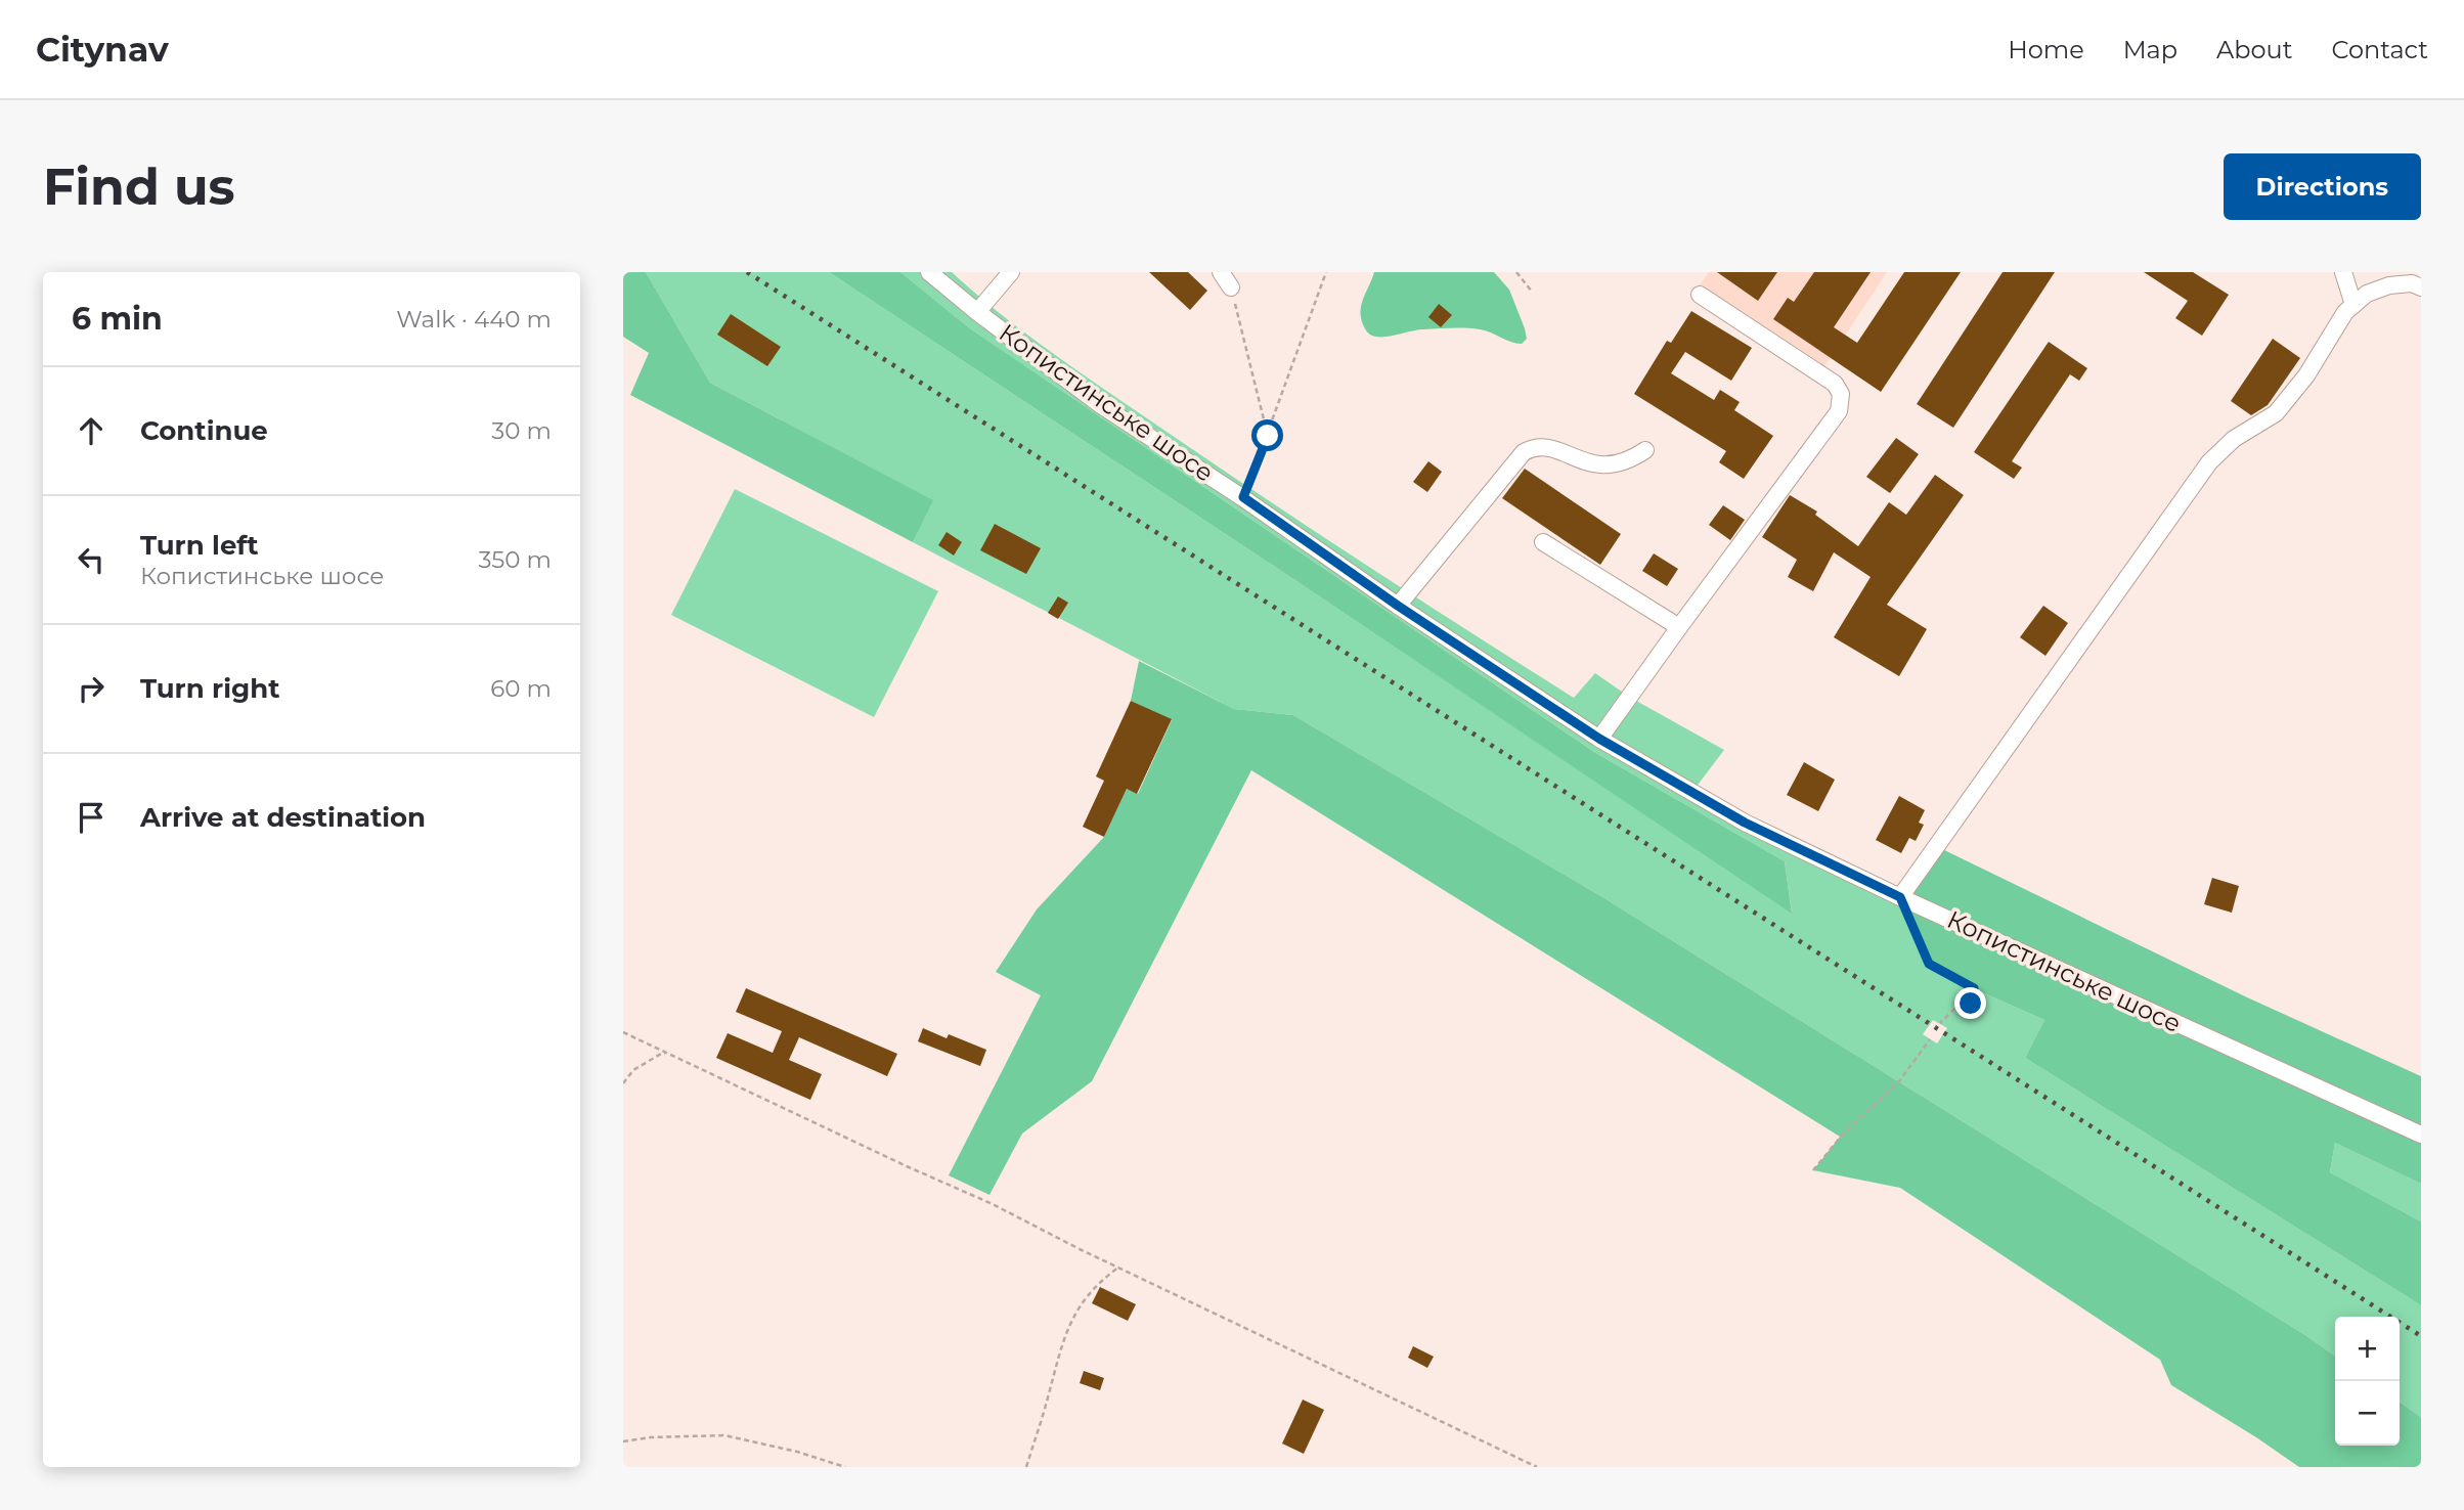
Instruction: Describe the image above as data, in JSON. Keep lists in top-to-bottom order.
{
  "streets": {
    "street": ["Копистинське шосе"]
  },
  "page": {
    "header": "Citynav",
    "nav": [
      "Home",
      "Map",
      "About",
      "Contact"
    ],
    "buttons": "Directions",
    "title": "Find us",
    "heading": ["6 min", "Walk · 440 m"],
    "list": [
      ["Continue", "30 m"],
      ["Turn left", "Копистинське шосе", "350 m"],
      ["Turn right", "60 m"],
      "Arrive at destination"
    ],
    "map_buttons": ["+", "−"]
  }
}
